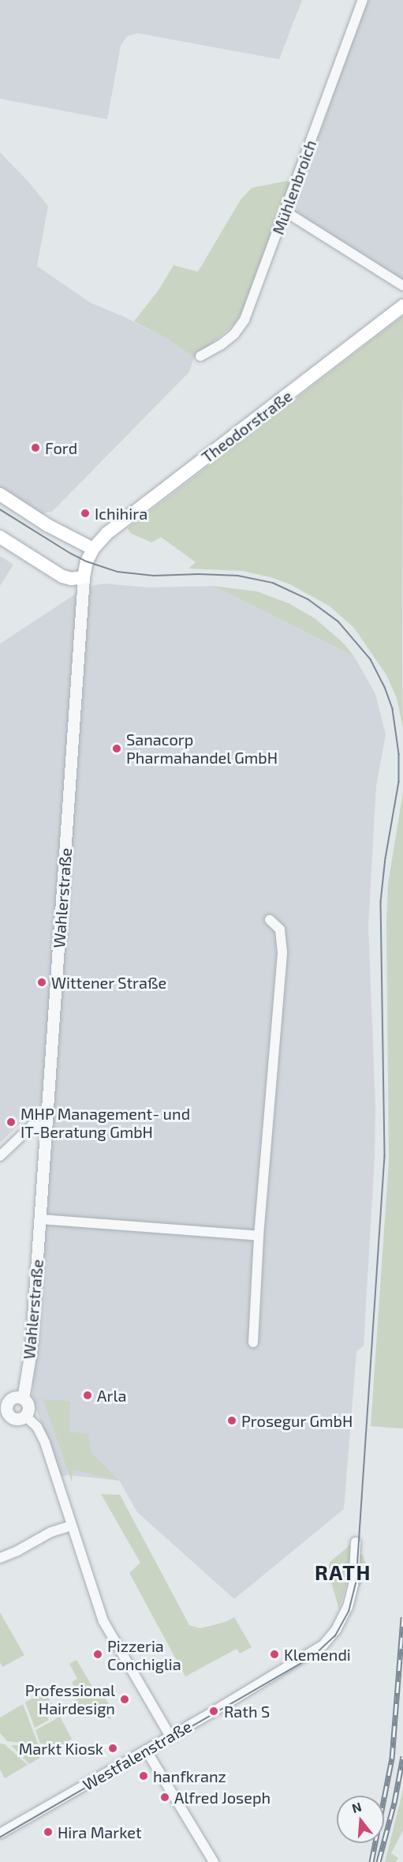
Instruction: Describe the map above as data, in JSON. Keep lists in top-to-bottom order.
{
  "streets": {
    "main road": ["Theodorstraße"],
    "street": ["Mühlenbroich", "Wahlerstraße", "Westfalenstraße"]
  },
  "crossings": [
    ["Theodorstraße", "Wahlerstraße"]
  ],
  "districts": ["RATH"],
  "places": [
    "Ford",
    "Ichihira",
    "Sanacorp Pharmahandel GmbH",
    "Wittener Straße",
    "MHP Management- und IT-Beratung GmbH",
    "Arla",
    "Prosegur GmbH",
    "Pizzeria Conchiglia",
    "Klemendi",
    "Professional Hairdesign",
    "Rath S",
    "Markt Kiosk",
    "hanfkranz",
    "Alfred Joseph",
    "Hira Market"
  ],
  "north": "top"
}
